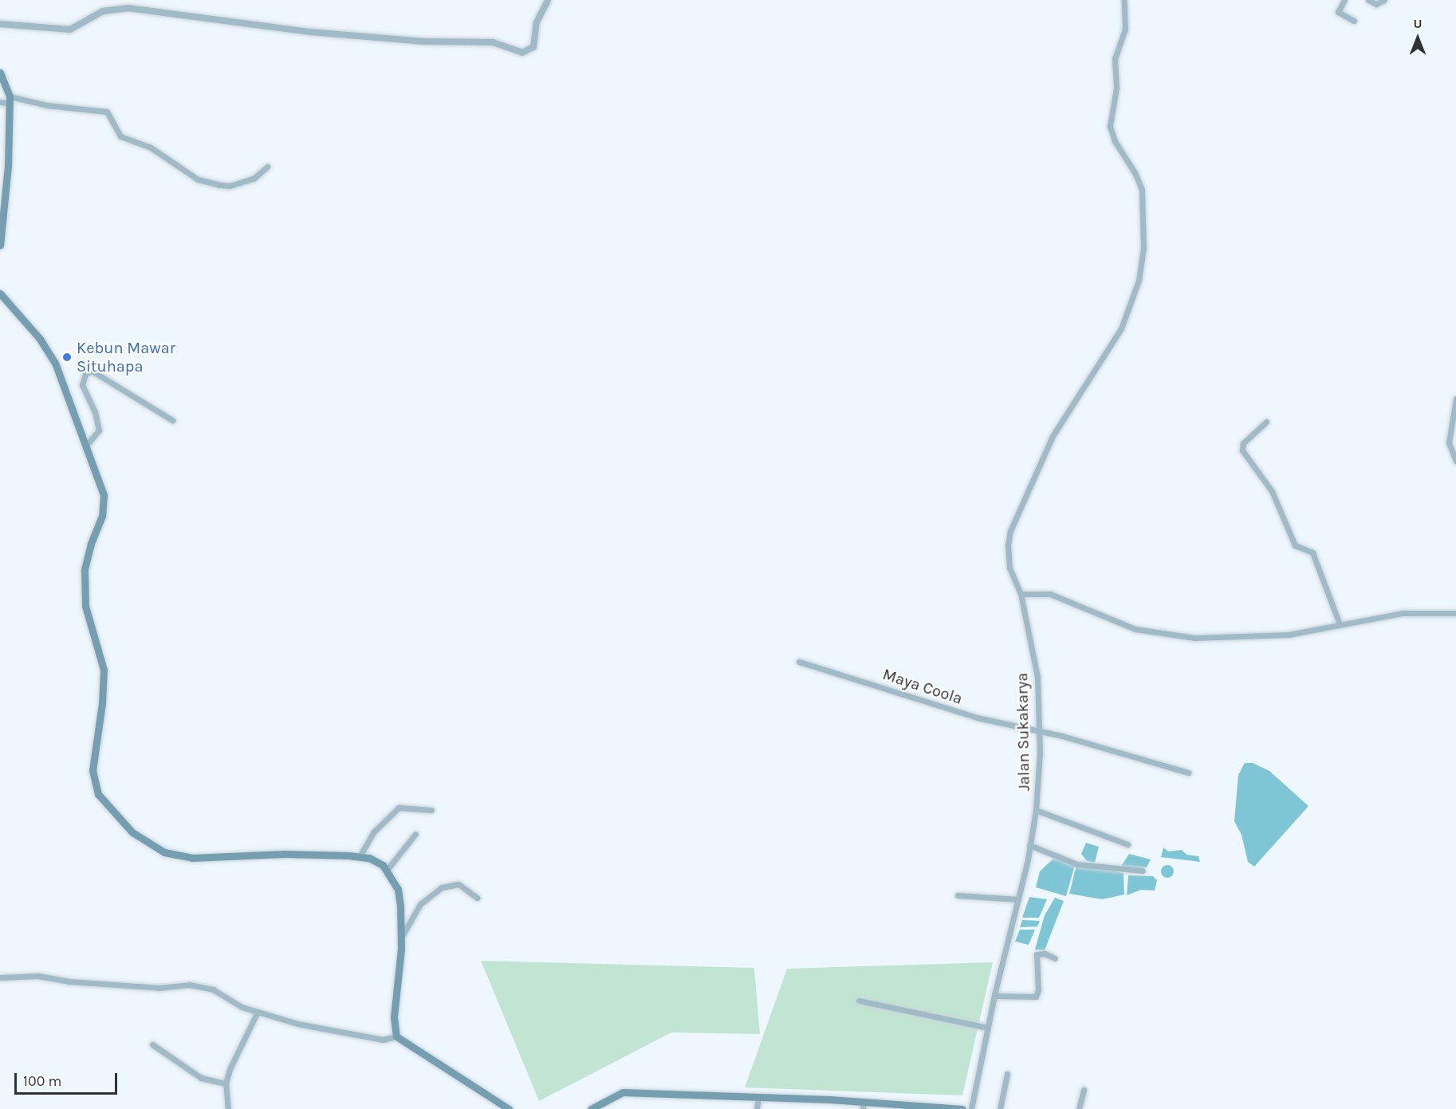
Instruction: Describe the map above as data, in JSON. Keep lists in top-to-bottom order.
{
  "streets": {
    "street": ["Maya Coola", "Jalan Sukakarya"]
  },
  "crossings": [
    ["Maya Coola", "Jalan Sukakarya"]
  ],
  "places": ["Kebun Mawar Situhapa"],
  "scale_bar": "100 m",
  "north": "top"
}
